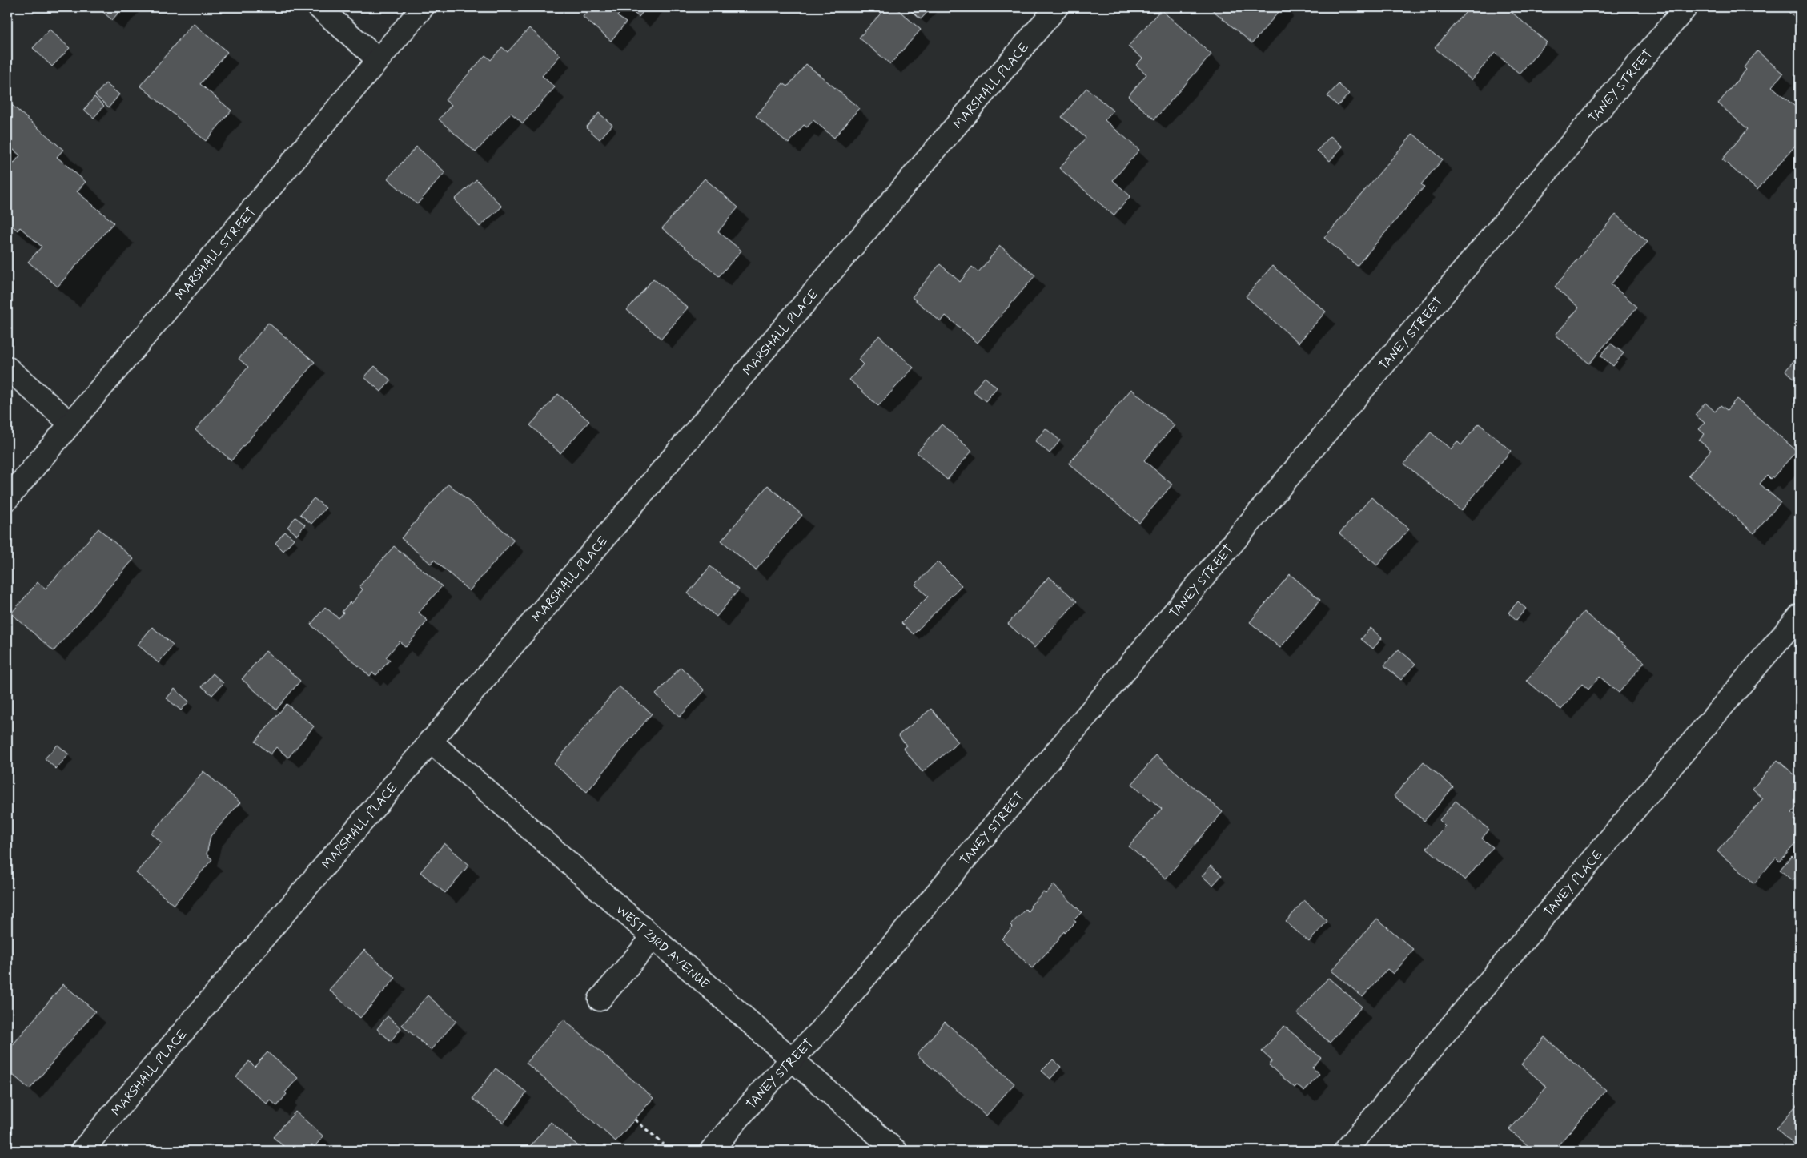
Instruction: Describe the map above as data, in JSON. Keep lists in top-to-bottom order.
{
  "streets": {
    "street": [
      "MARSHALL PLACE",
      "TANEY STREET",
      "MARSHALL STREET",
      "TANEY PLACE",
      "WEST 23RD AVENUE"
    ]
  },
  "crossings": [
    ["MARSHALL PLACE", "WEST 23RD AVENUE"],
    ["TANEY STREET", "WEST 23RD AVENUE"]
  ]
}
